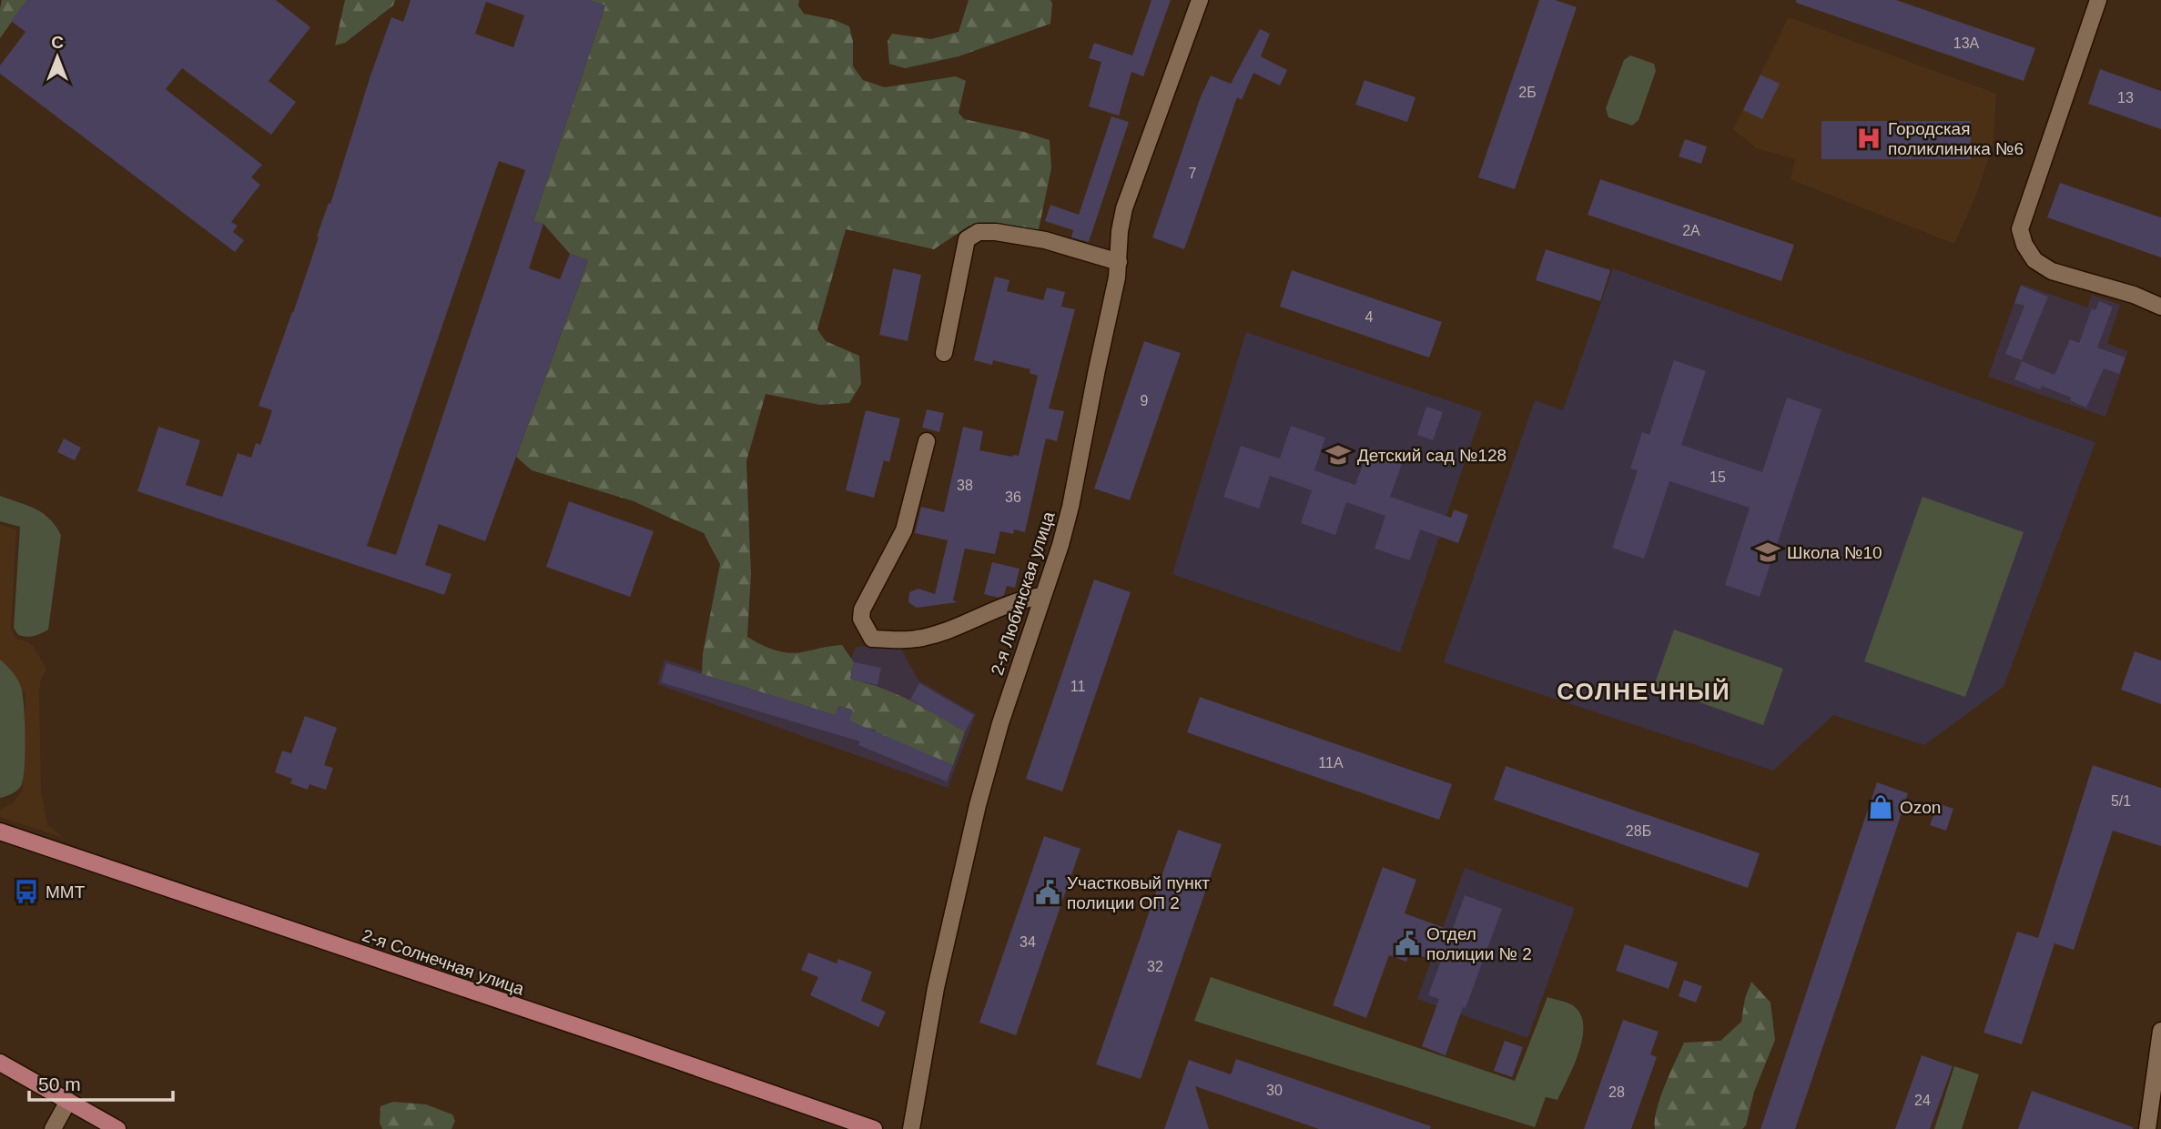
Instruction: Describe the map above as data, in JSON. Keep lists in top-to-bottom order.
{
  "streets": {
    "main road": ["2-я Солнечная улица"],
    "street": ["2-я Любинская улица"]
  },
  "districts": ["СОЛНЕЧНЫЙ"],
  "places": {
    "hospital": ["Городская поликлиника №6"],
    "school or university": ["Детский сад №128", "Школа №10"],
    "shop": ["Ozon"],
    "bus stop": ["ММТ"],
    "public building": ["Участковый пункт полиции ОП 2", "Отдел полиции № 2"]
  },
  "house_numbers": [
    "13А",
    "2Б",
    "13",
    "7",
    "2А",
    "4",
    "9",
    "15",
    "38",
    "36",
    "11",
    "11А",
    "5/1",
    "28Б",
    "34",
    "32",
    "30",
    "28",
    "24"
  ],
  "scale_bar": "50 m",
  "north": "top"
}
